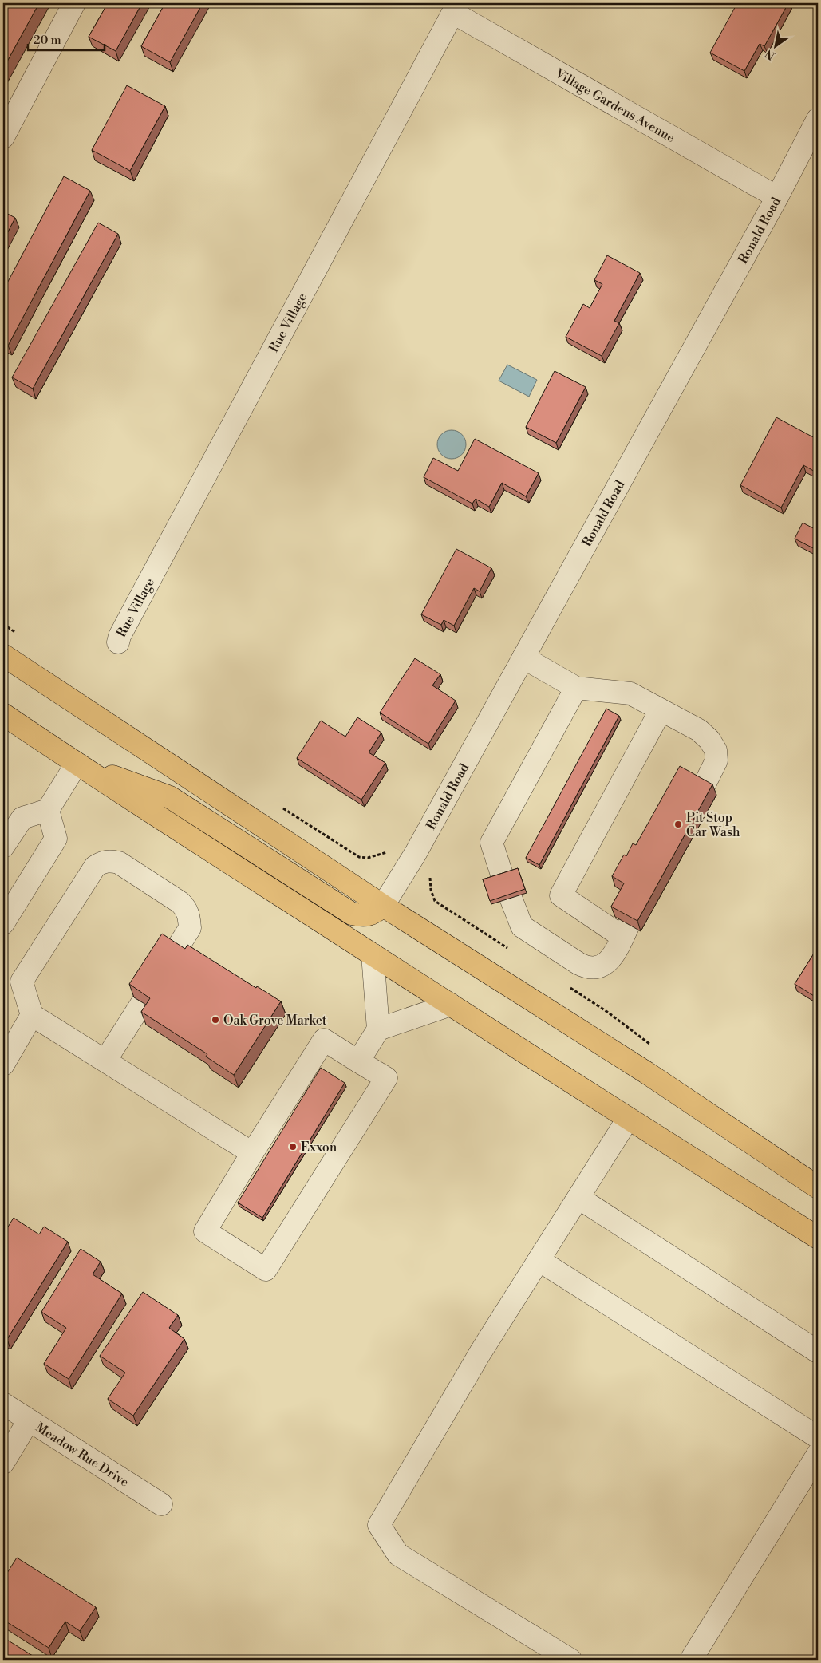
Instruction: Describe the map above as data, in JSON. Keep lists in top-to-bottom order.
{
  "streets": {
    "street": [
      "Village Gardens Avenue",
      "Ronald Road",
      "Rue Village",
      "Meadow Rue Drive"
    ]
  },
  "crossings": [
    ["Village Gardens Avenue", "Ronald Road"],
    ["Village Gardens Avenue", "Rue Village"]
  ],
  "places": ["Pit Stop Car Wash", "Oak Grove Market", "Exxon"],
  "scale_bar": "20 m",
  "north": "bottom left"
}
